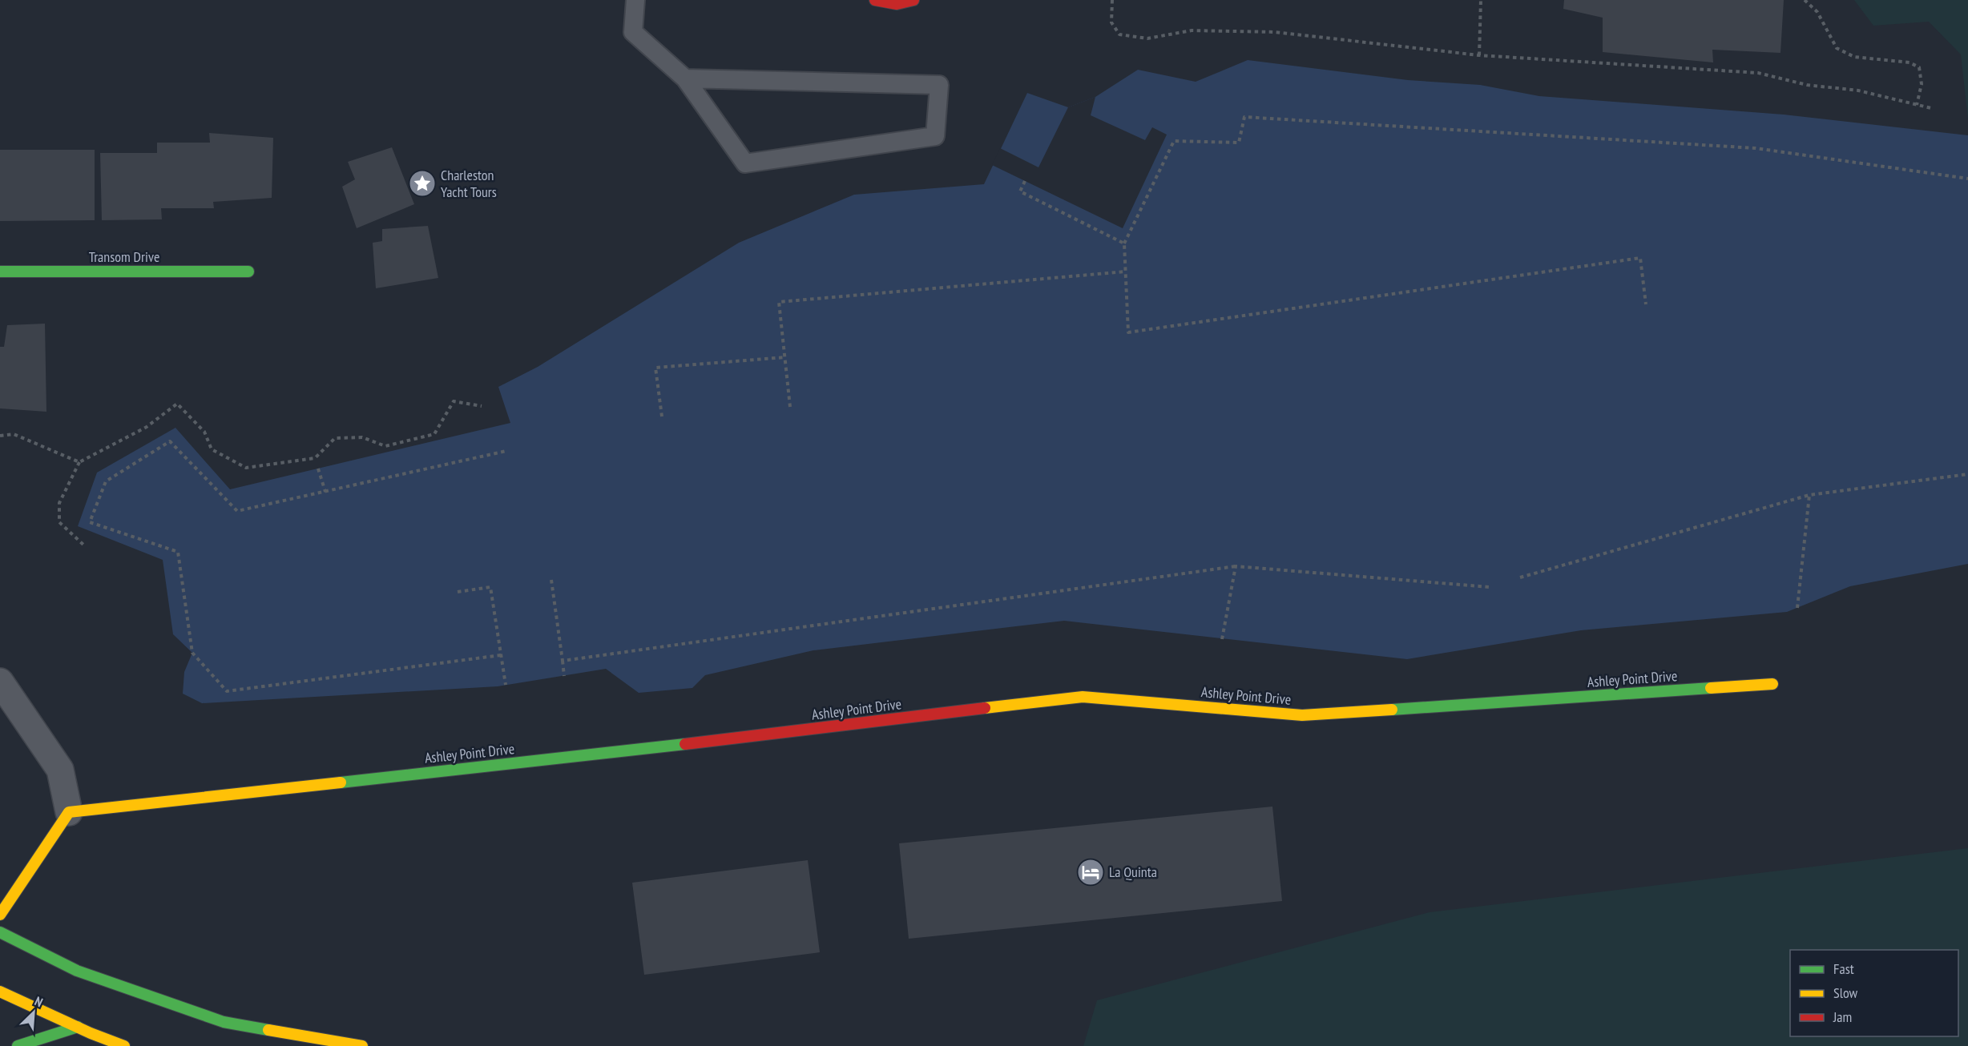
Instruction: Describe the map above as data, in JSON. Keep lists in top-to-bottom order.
{
  "streets": {
    "main road": ["Transom Drive", "Ashley Point Drive"]
  },
  "places": {
    "place": ["Charleston Yacht Tours"],
    "hotel": ["La Quinta"]
  },
  "legend": ["Fast", "Slow", "Jam"],
  "north": "top right"
}
